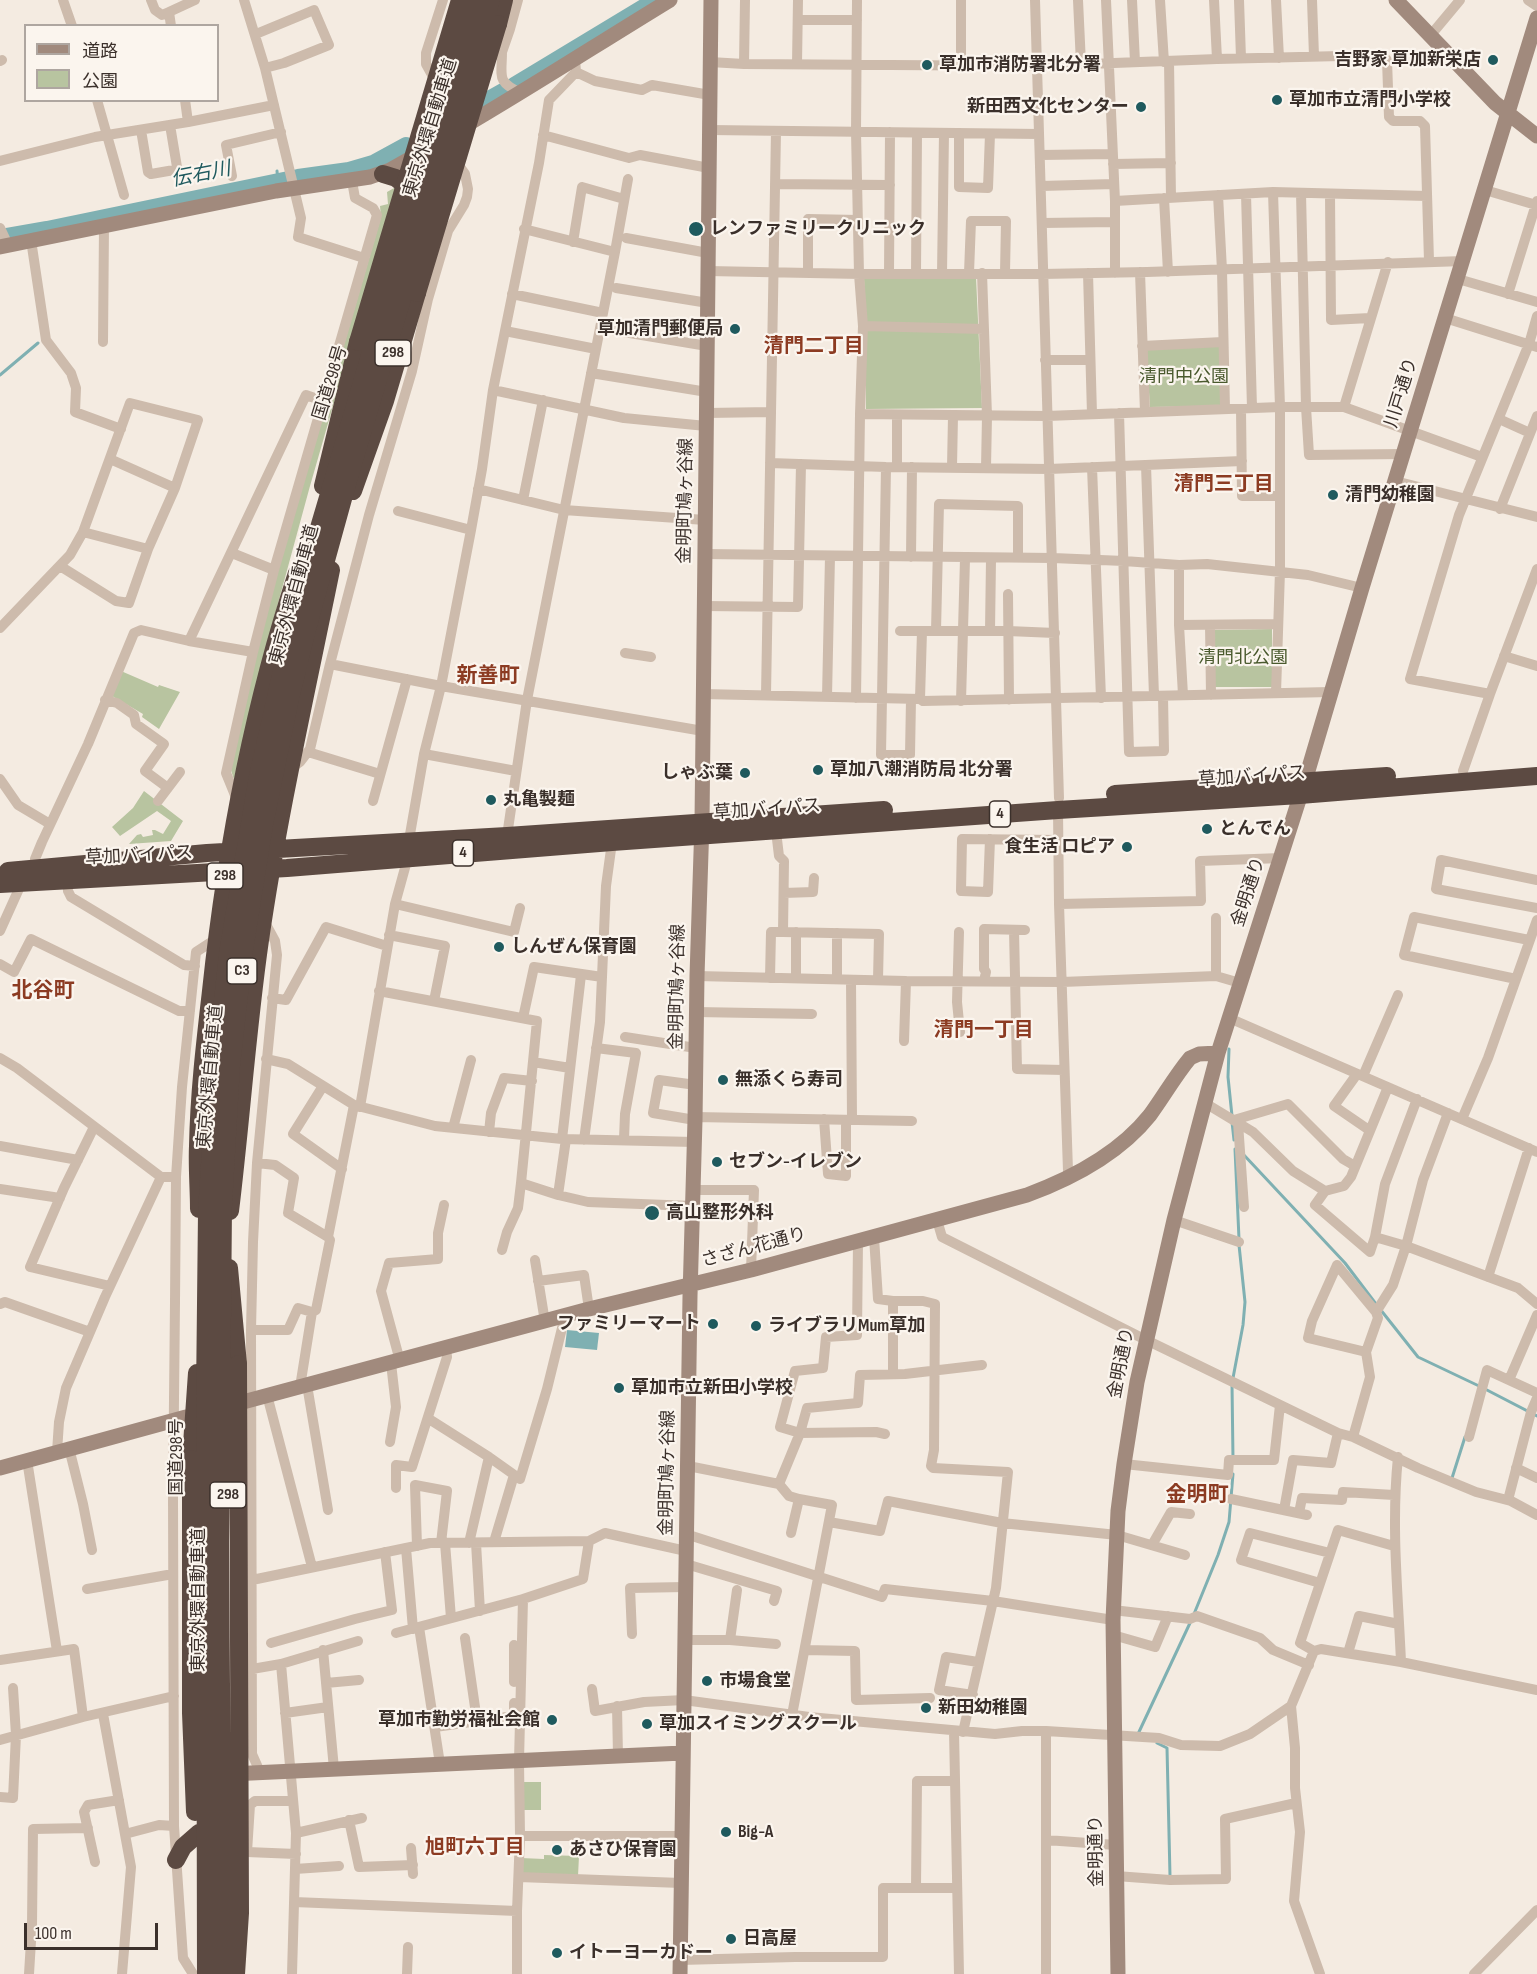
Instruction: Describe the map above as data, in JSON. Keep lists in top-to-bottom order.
{
  "streets": {
    "highway": [
      "東京外環自動車道",
      "298",
      "国道298号",
      "草加バイパス",
      "4",
      "C3"
    ],
    "street": [
      "川戸通り",
      "金明町鳩ヶ谷線",
      "金明通り",
      "さざん花通り"
    ]
  },
  "crossings": [
    ["東京外環自動車道", "298"],
    ["東京外環自動車道", "国道298号"],
    ["298", "国道298号"],
    ["298", "草加バイパス"],
    ["川戸通り", "草加バイパス"],
    ["川戸通り", "金明通り"],
    ["金明町鳩ヶ谷線", "草加バイパス"],
    ["金明町鳩ヶ谷線", "さざん花通り"],
    ["草加バイパス", "金明通り"],
    ["金明通り", "さざん花通り"]
  ],
  "districts": [
    "清門二丁目",
    "清門三丁目",
    "新善町",
    "北谷町",
    "清門一丁目",
    "金明町",
    "旭町六丁目"
  ],
  "water": ["伝右川"],
  "parks": ["清門中公園", "清門北公園"],
  "places": [
    "吉野家 草加新栄店",
    "草加市消防署北分署",
    "草加市立清門小学校",
    "新田西文化センター",
    "レンファミリークリニック",
    "草加清門郵便局",
    "清門幼稚園",
    "草加八潮消防局 北分署",
    "しゃぶ葉",
    "丸亀製麺",
    "とんでん",
    "食生活 ロピア",
    "しんぜん保育園",
    "無添くら寿司",
    "セブン-イレブン",
    "高山整形外科",
    "ファミリーマート",
    "ライブラリMum草加",
    "草加市立新田小学校",
    "市場食堂",
    "新田幼稚園",
    "草加市勤労福祉会館",
    "草加スイミングスクール",
    "Big-A",
    "あさひ保育園",
    "日高屋",
    "イトーヨーカドー"
  ],
  "legend": ["道路", "公園"],
  "scale_bar": "100 m"
}
